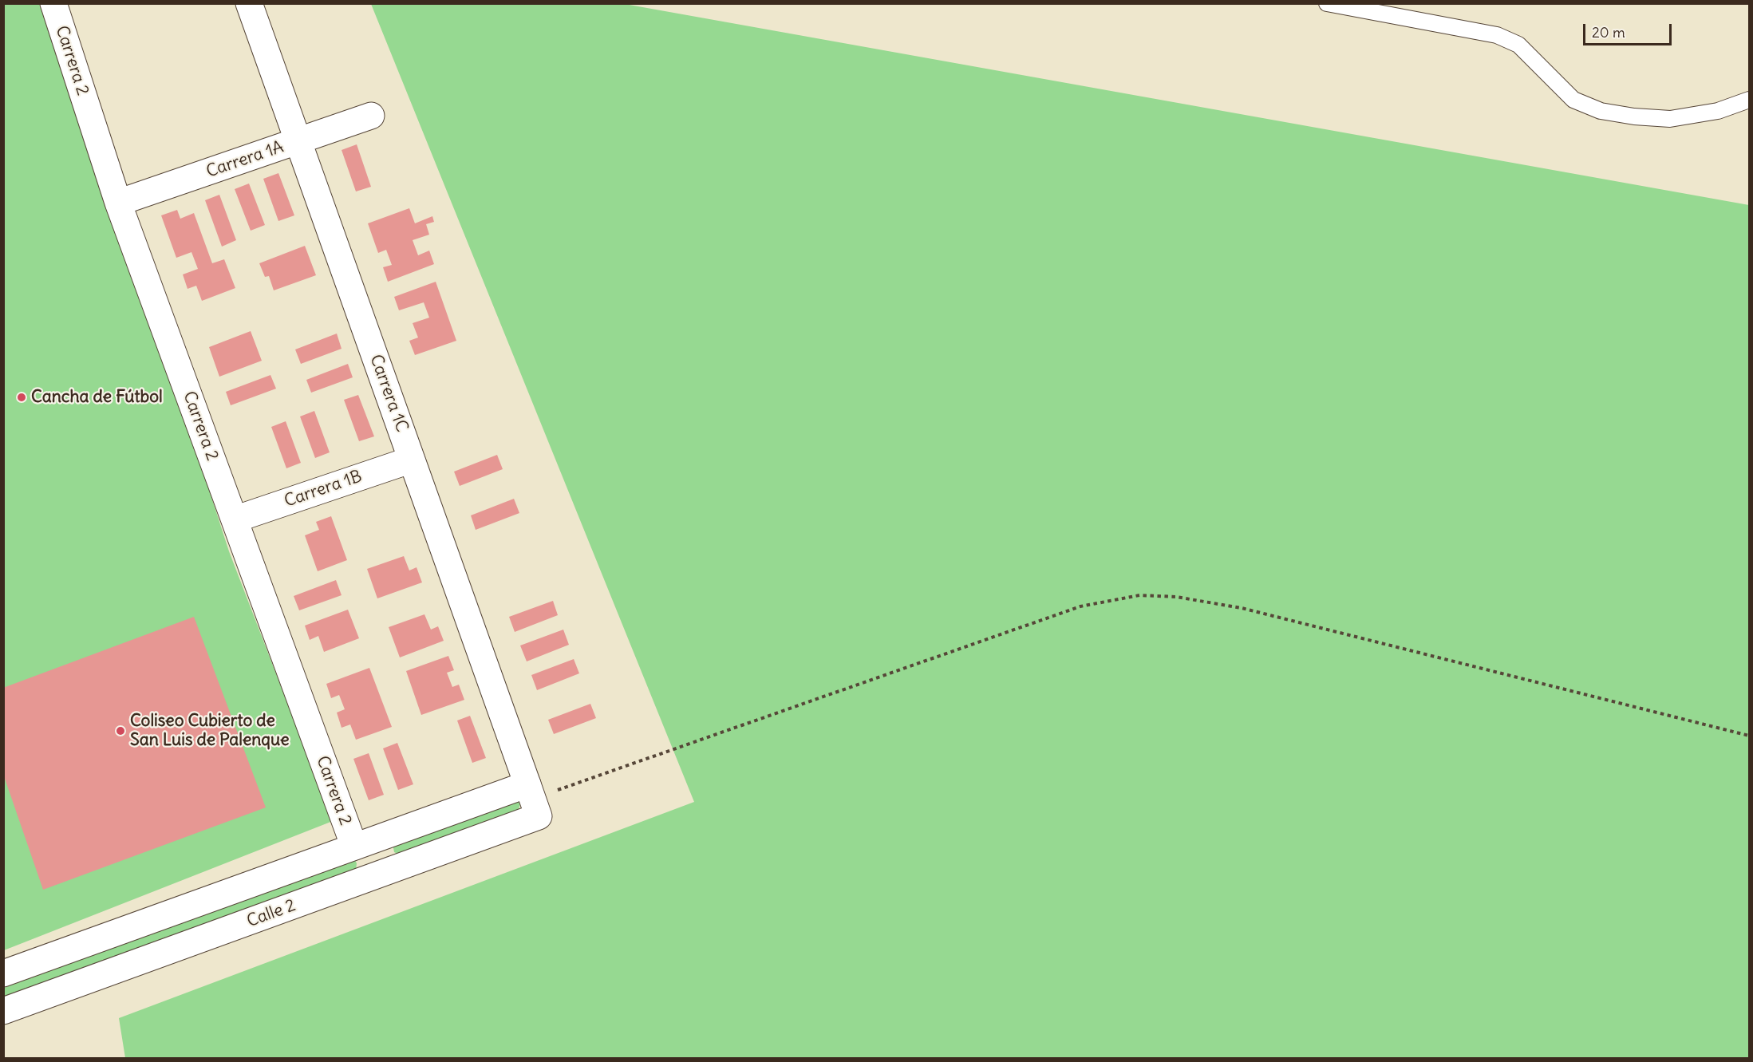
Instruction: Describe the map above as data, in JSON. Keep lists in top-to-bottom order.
{
  "streets": {
    "street": [
      "Carrera 2",
      "Carrera 1A",
      "Carrera 1C",
      "Carrera 1B",
      "Calle 2"
    ]
  },
  "crossings": [
    ["Carrera 2", "Carrera 1A"],
    ["Carrera 2", "Carrera 1B"],
    ["Carrera 2", "Calle 2"],
    ["Carrera 1A", "Carrera 1C"],
    ["Carrera 1C", "Carrera 1B"],
    ["Carrera 1C", "Calle 2"]
  ],
  "places": ["Cancha de Fútbol", "Coliseo Cubierto de San Luis de Palenque"],
  "scale_bar": "20 m"
}
